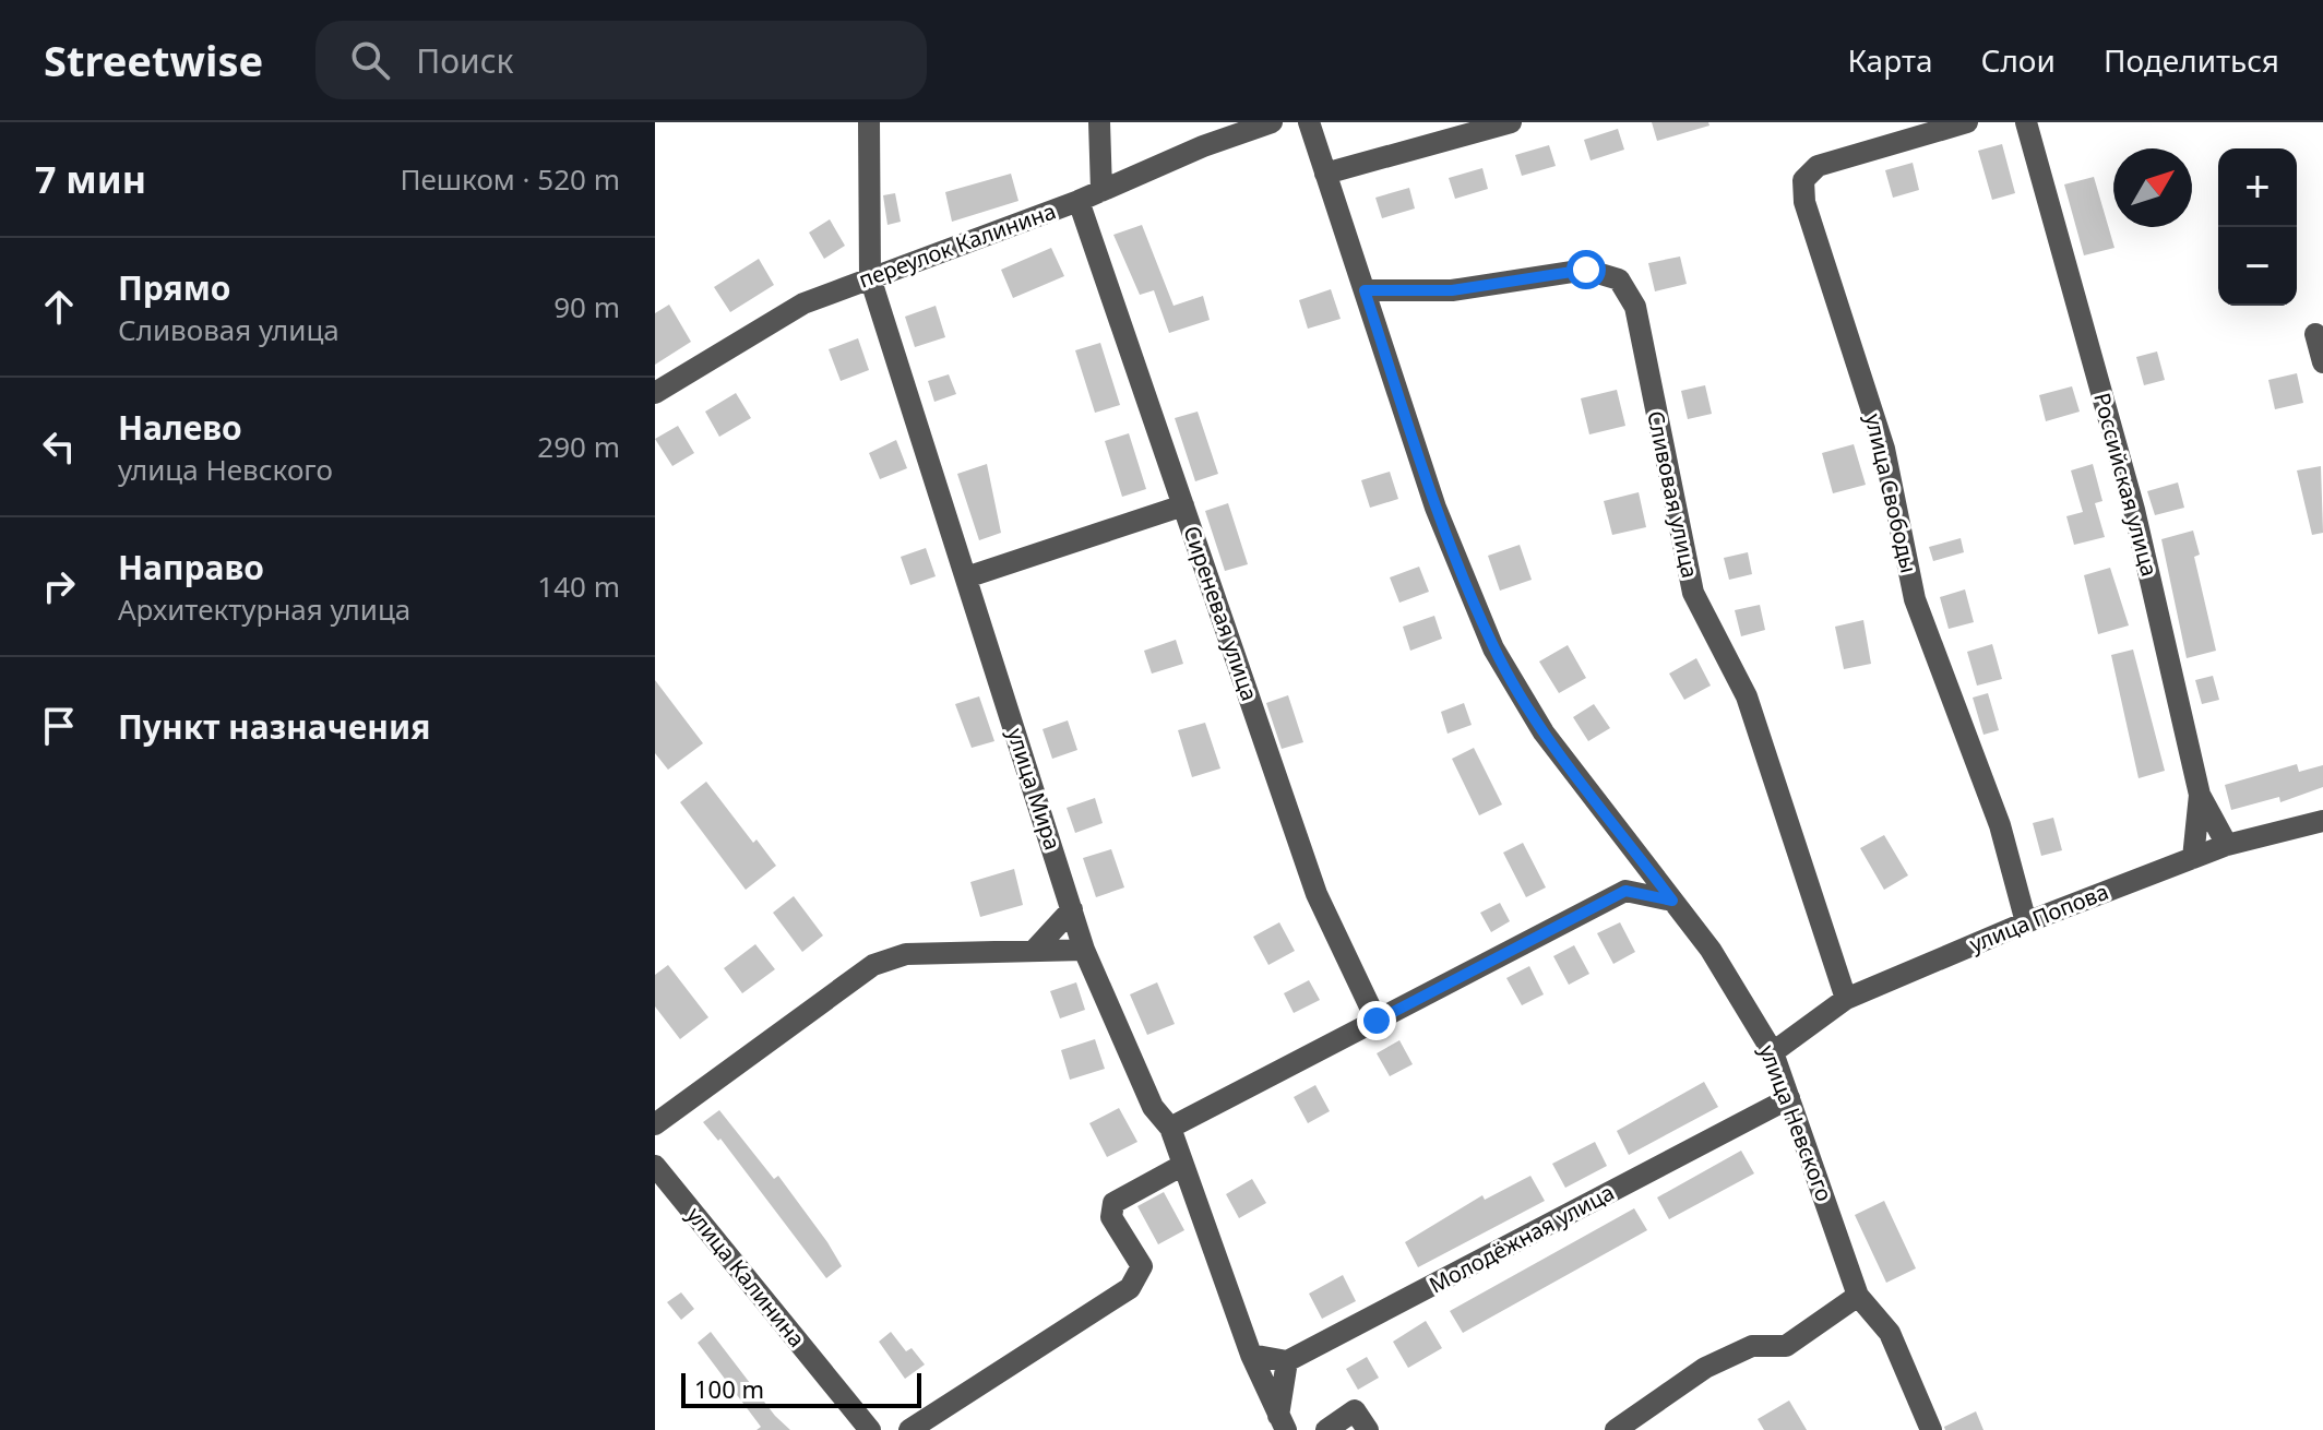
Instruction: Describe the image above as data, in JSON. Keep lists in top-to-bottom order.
{
  "streets": {
    "street": [
      "переулок Калинина",
      "Российская улица",
      "улица Свободы",
      "Сливовая улица",
      "Сиреневая улица",
      "улица Мира",
      "улица Попова",
      "улица Невского",
      "Молодёжная улица",
      "улица Калинина"
    ]
  },
  "crossings": [
    ["переулок Калинина", "Сиреневая улица"],
    ["переулок Калинина", "улица Мира"],
    ["Российская улица", "улица Попова"],
    ["улица Свободы", "улица Попова"],
    ["Сливовая улица", "улица Попова"],
    ["Сливовая улица", "улица Невского"],
    ["улица Попова", "улица Невского"],
    ["улица Невского", "Молодёжная улица"]
  ],
  "scale_bar": "100 m",
  "north": "top right",
  "page": {
    "header": "Streetwise",
    "search": "Поиск",
    "nav": ["Карта", "Слои", "Поделиться"],
    "heading": ["7 мин", "Пешком · 520 m"],
    "map_buttons": ["+", "−"],
    "list": [
      ["Прямо", "Сливовая улица", "90 m"],
      ["Налево", "улица Невского", "290 m"],
      ["Направо", "Архитектурная улица", "140 m"],
      "Пункт назначения"
    ],
    "scale": "100 m"
  }
}
